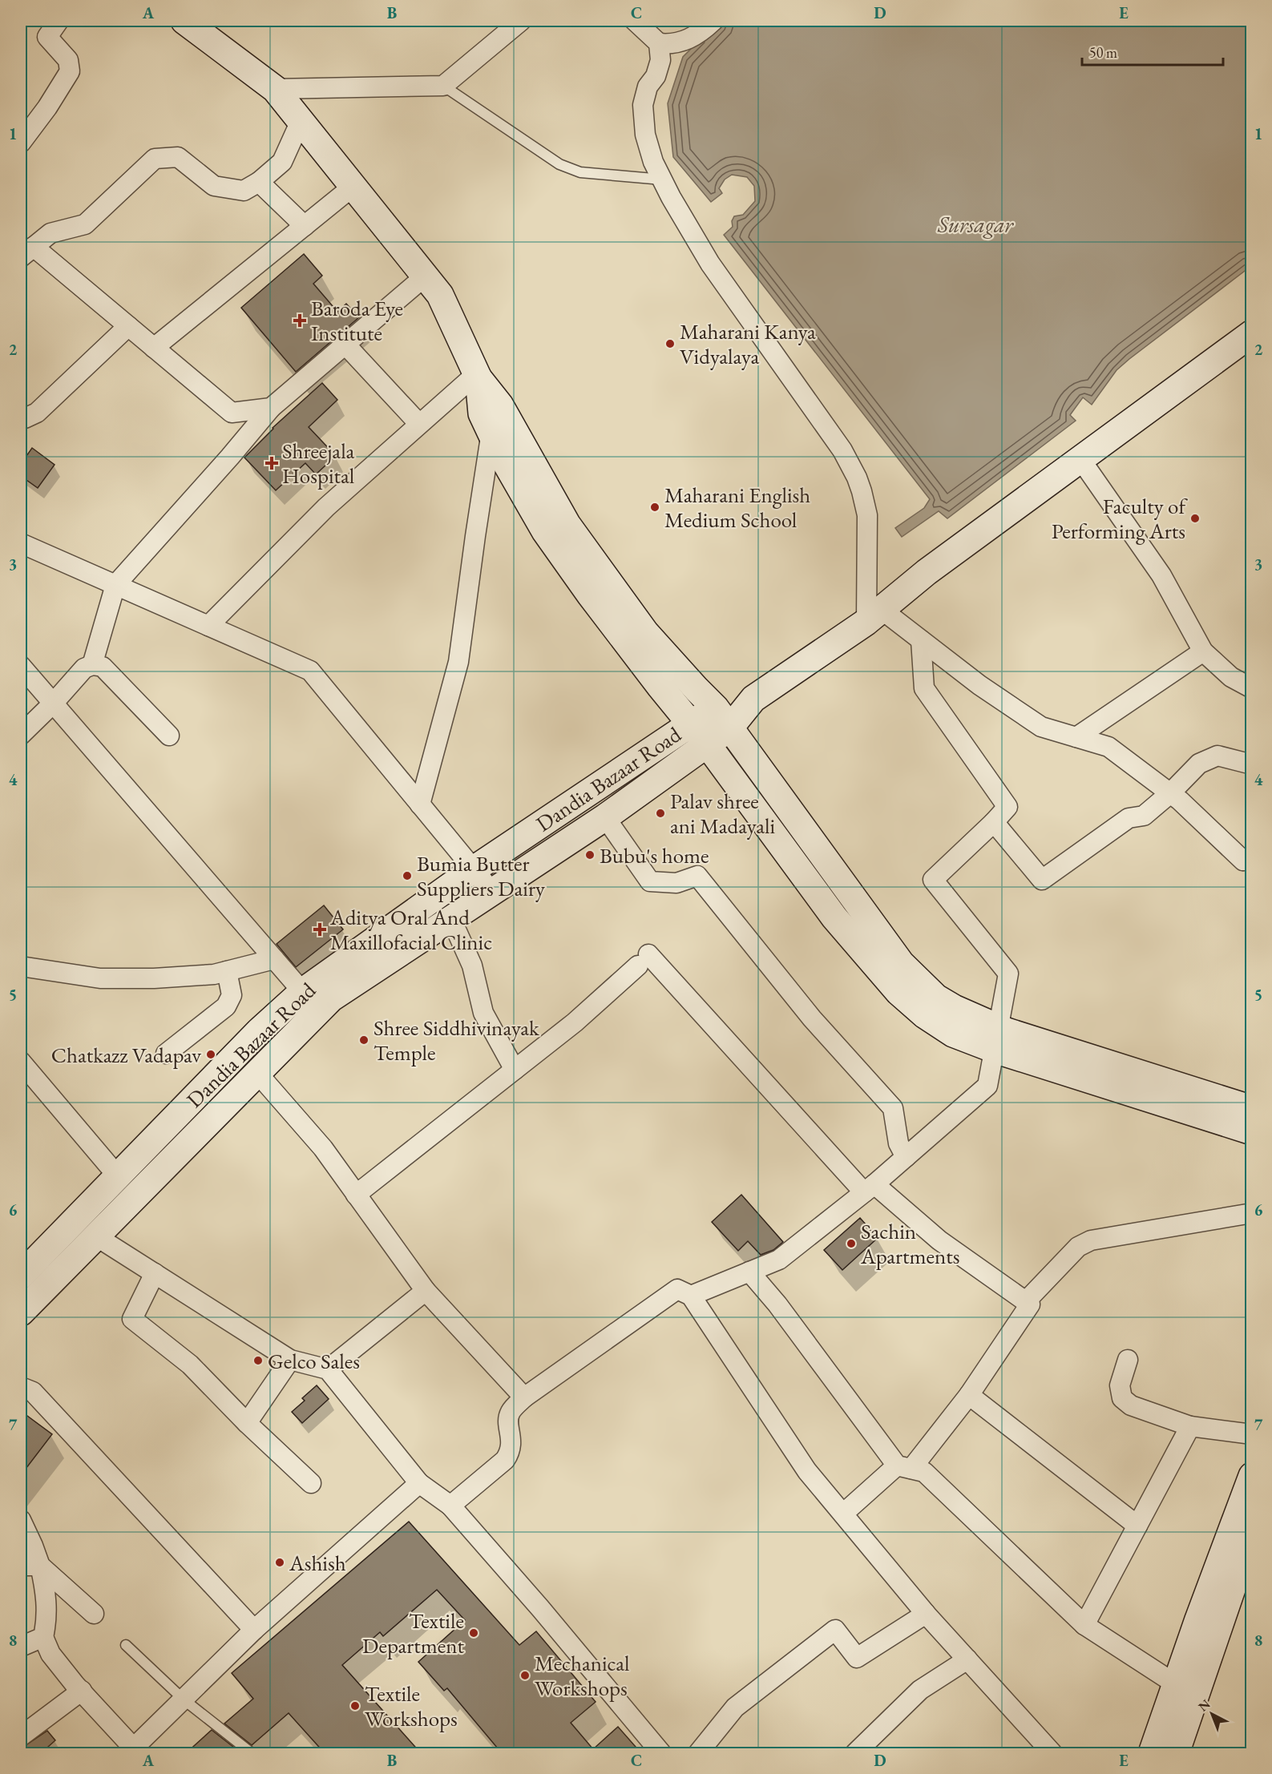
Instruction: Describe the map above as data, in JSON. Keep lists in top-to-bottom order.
{
  "streets": {
    "street": ["Dandia Bazaar Road"]
  },
  "water": ["Sursagar"],
  "places": {
    "health": ["Baroda Eye Institute", "Shreejala Hospital", "Aditya Oral And Maxillofacial Clinic"],
    "other": [
      "Maharani Kanya Vidyalaya",
      "Maharani English Medium School",
      "Faculty of Performing Arts",
      "Palav shree ani Madayali",
      "Bubu's home",
      "Bumia Butter Suppliers Dairy",
      "Shree Siddhivinayak Temple",
      "Chatkazz Vadapav",
      "Sachin Apartments",
      "Gelco Sales",
      "Ashish",
      "Textile Department",
      "Mechanical Workshops",
      "Textile Workshops"
    ]
  },
  "scale_bar": "50 m",
  "north": "top left",
  "grid": {
    "columns": [
      "A",
      "B",
      "C",
      "D",
      "E"
    ],
    "rows": [
      "1",
      "2",
      "3",
      "4",
      "5",
      "6",
      "7",
      "8"
    ]
  }
}
